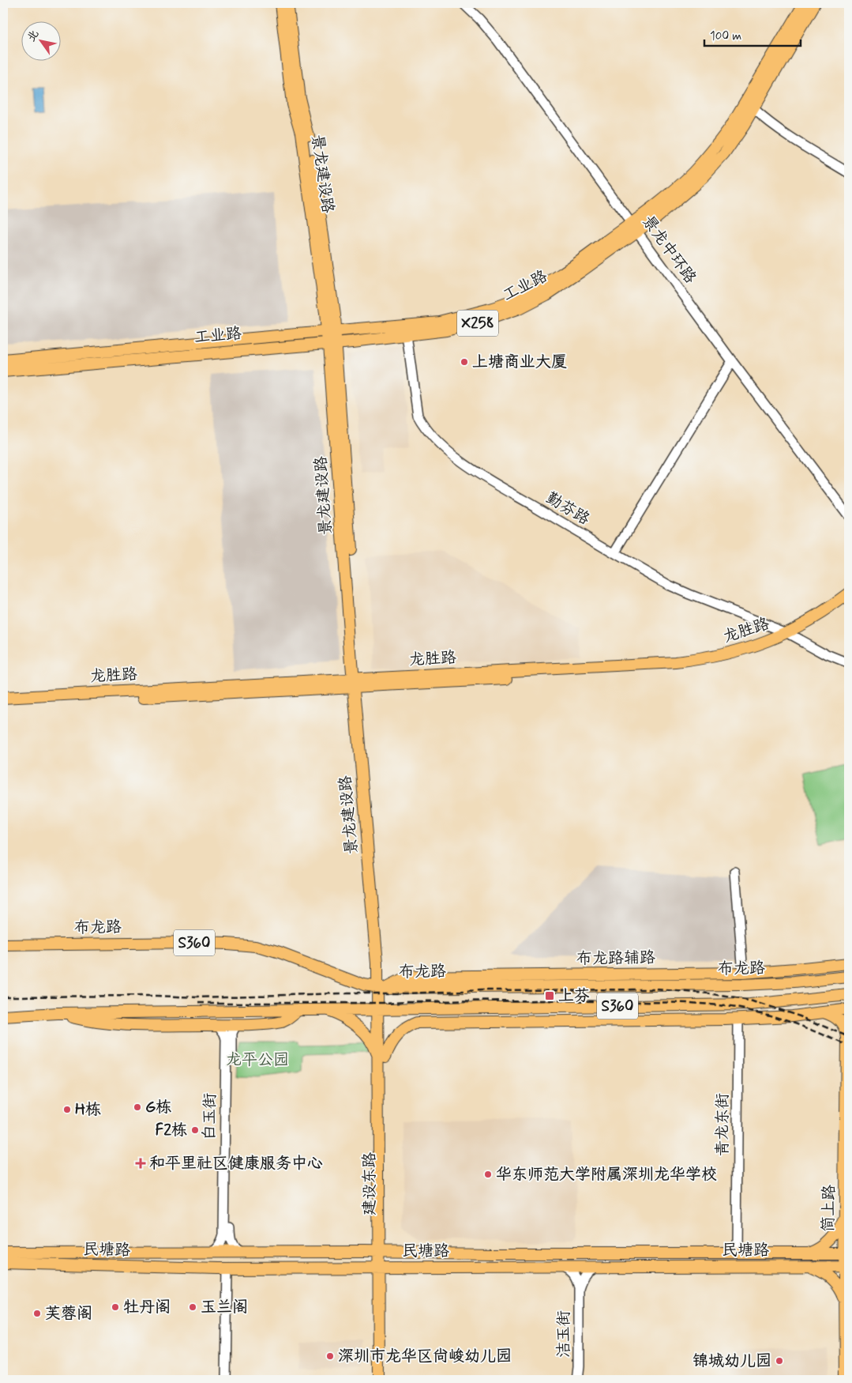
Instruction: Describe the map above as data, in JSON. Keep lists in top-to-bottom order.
{
  "streets": {
    "main road": [
      "景龙建设路",
      "工业路",
      "X258",
      "龙胜路",
      "布龙路",
      "S360",
      "布龙路辅路",
      "建设东路",
      "简上路",
      "民塘路"
    ],
    "street": [
      "景龙中环路",
      "勤芬路",
      "白玉街",
      "青龙东街",
      "洁玉街"
    ]
  },
  "crossings": [
    ["景龙建设路", "工业路"],
    ["景龙建设路", "龙胜路"],
    ["景龙建设路", "布龙路"],
    ["景龙建设路", "布龙路辅路"],
    ["景龙建设路", "建设东路"],
    ["景龙中环路", "工业路"],
    ["工业路", "勤芬路"],
    ["勤芬路", "龙胜路"],
    ["布龙路", "布龙路辅路"],
    ["布龙路", "建设东路"],
    ["S360", "建设东路"],
    ["布龙路辅路", "建设东路"],
    ["白玉街", "民塘路"],
    ["青龙东街", "民塘路"],
    ["建设东路", "民塘路"],
    ["简上路", "民塘路"]
  ],
  "parks": ["龙平公园"],
  "places": {
    "other": [
      "上塘商业大厦",
      "G栋",
      "H栋",
      "F2栋",
      "华东师范大学附属深圳龙华学校",
      "牡丹阁",
      "玉兰阁",
      "芙蓉阁",
      "深圳市龙华区尚峻幼儿园",
      "锦城幼儿园"
    ],
    "transit": ["上芬"],
    "health": ["和平里社区健康服务中心"]
  },
  "scale_bar": "100 m",
  "north": "top left"
}
